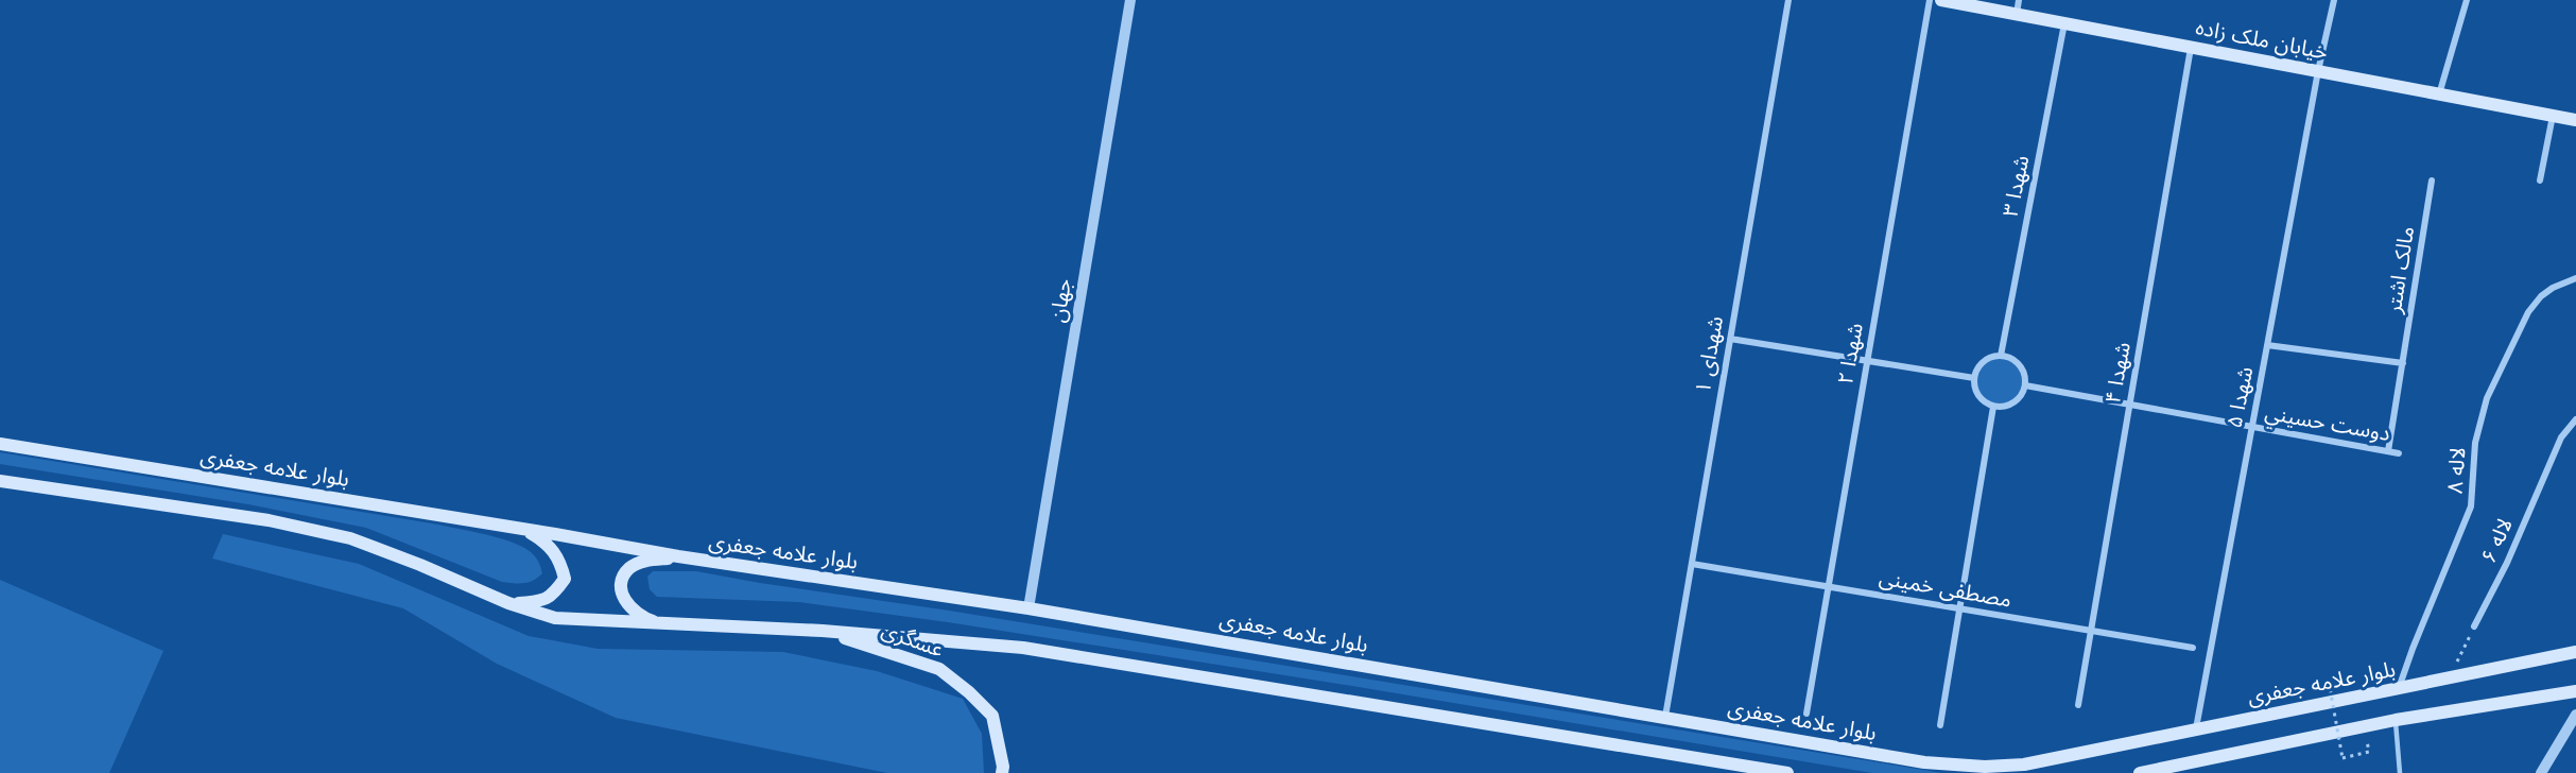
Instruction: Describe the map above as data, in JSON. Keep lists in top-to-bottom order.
{
  "streets": {
    "main road": ["خیابان ملک زاده", "بلوار علامه جعفری", "عسگری"],
    "street": [
      "شهدا ۳",
      "مالک اشتر",
      "جهان",
      "شهدا ۲",
      "شهدای ۱",
      "شهدا ۴",
      "شهدا ۵",
      "دوست حسيني",
      "لاله ۸",
      "لاله ۶",
      "مصطفی خمینی"
    ]
  },
  "crossings": [
    ["خیابان ملک زاده", "شهدا ۳"],
    ["خیابان ملک زاده", "شهدا ۴"],
    ["خیابان ملک زاده", "شهدا ۵"],
    ["شهدا ۳", "دوست حسيني"],
    ["مالک اشتر", "دوست حسيني"],
    ["جهان", "بلوار علامه جعفری"],
    ["شهدا ۲", "مصطفی خمینی"],
    ["شهدای ۱", "بلوار علامه جعفری"],
    ["شهدای ۱", "مصطفی خمینی"],
    ["شهدا ۴", "دوست حسيني"],
    ["شهدا ۴", "مصطفی خمینی"],
    ["شهدا ۵", "دوست حسيني"],
    ["شهدا ۵", "بلوار علامه جعفری"],
    ["بلوار علامه جعفری", "لاله ۸"]
  ]
}
